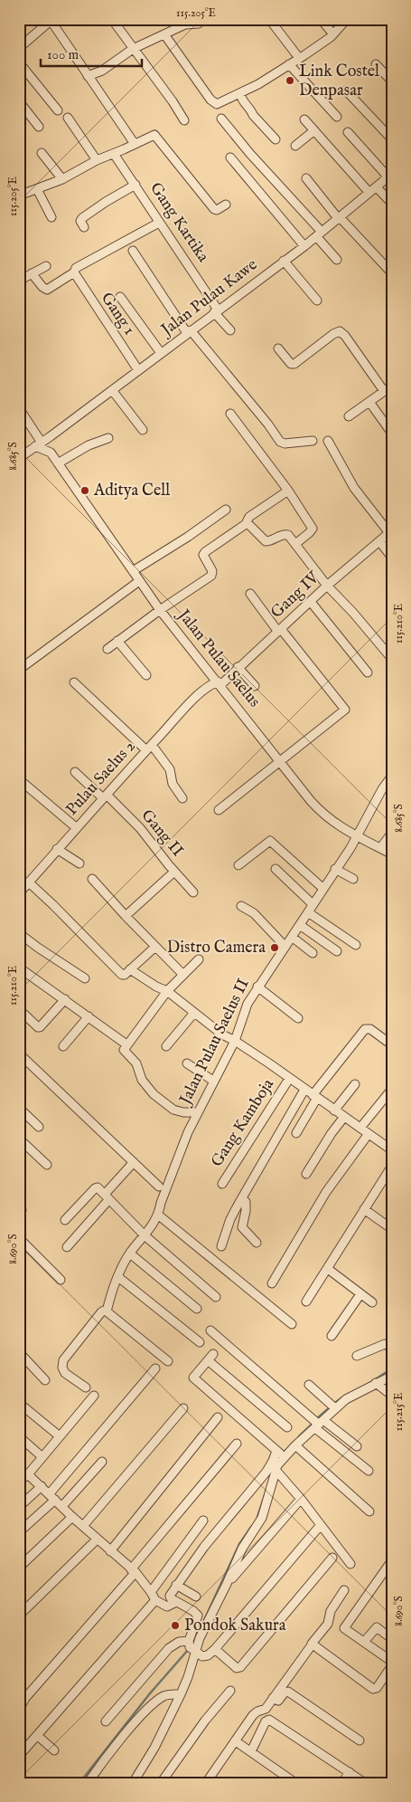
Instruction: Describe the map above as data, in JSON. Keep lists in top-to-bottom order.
{
  "streets": {
    "street": [
      "Gang Kartika",
      "Jalan Pulau Kawe",
      "Gang 1",
      "Gang IV",
      "Jalan Pulau Saelus",
      "Pulau Saelus 2",
      "Gang II",
      "Jalan Pulau Saelus II",
      "Gang Kamboja"
    ]
  },
  "crossings": [
    ["Gang Kartika", "Jalan Pulau Kawe"],
    ["Jalan Pulau Kawe", "Gang 1"],
    ["Gang IV", "Jalan Pulau Saelus"],
    ["Gang IV", "Pulau Saelus 2"],
    ["Jalan Pulau Saelus", "Pulau Saelus 2"],
    ["Jalan Pulau Saelus", "Jalan Pulau Saelus II"],
    ["Pulau Saelus 2", "Gang II"]
  ],
  "places": [
    "Link Costel Denpasar",
    "Aditya Cell",
    "Distro Camera",
    "Pondok Sakura"
  ],
  "scale_bar": "100 m",
  "coordinates": [
    "115.205°E",
    "8.685°S",
    "115.210°E",
    "8.690°S",
    "115.215°E"
  ]
}
